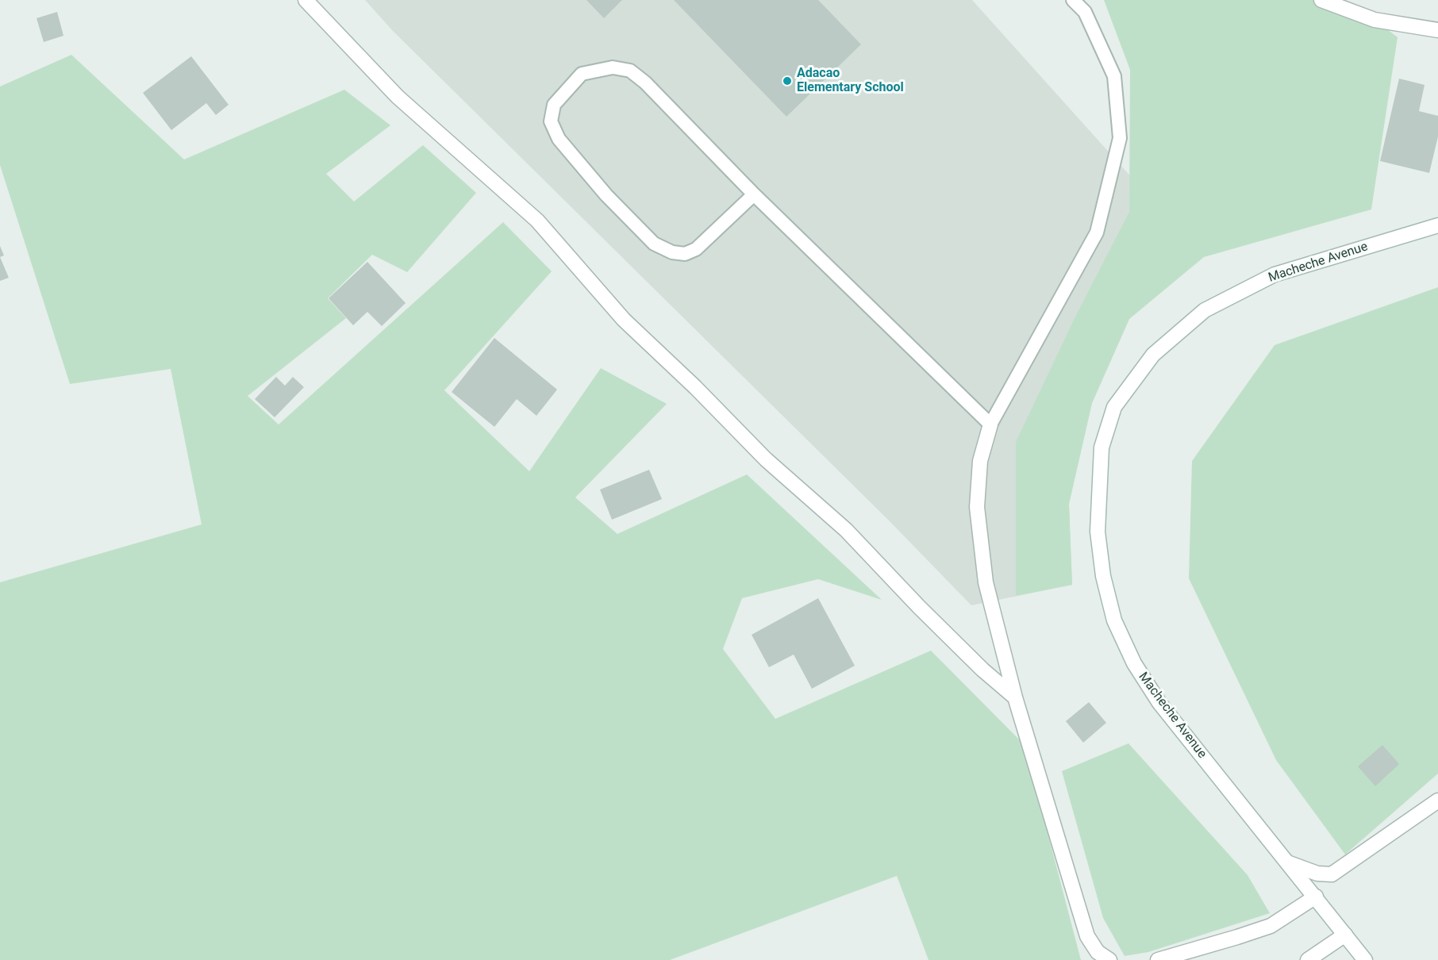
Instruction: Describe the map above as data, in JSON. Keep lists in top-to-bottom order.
{
  "streets": {
    "street": ["Macheche Avenue"]
  },
  "places": ["Adacao Elementary School"]
}
